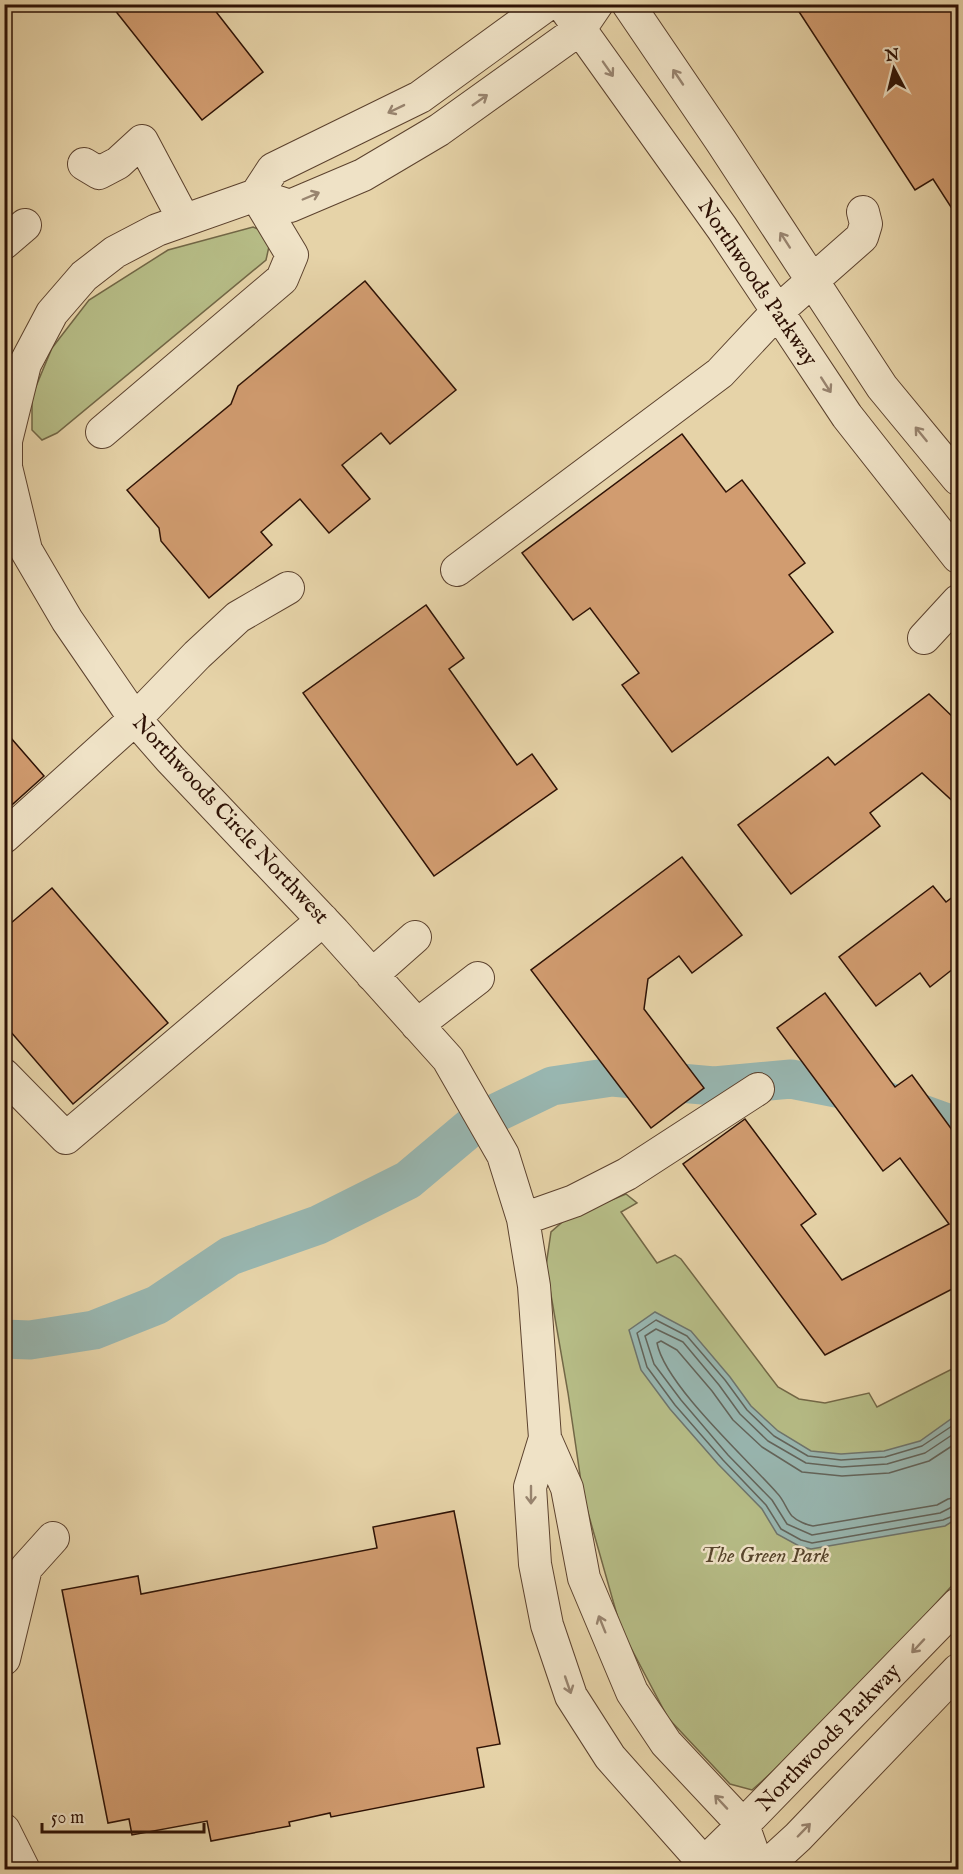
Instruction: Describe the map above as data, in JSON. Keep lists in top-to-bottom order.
{
  "streets": {
    "street": ["Northwoods Parkway", "Northwoods Circle Northwest"]
  },
  "crossings": [
    ["Northwoods Parkway", "Northwoods Circle Northwest"]
  ],
  "parks": ["The Green Park"],
  "scale_bar": "50 m",
  "north": "top"
}
